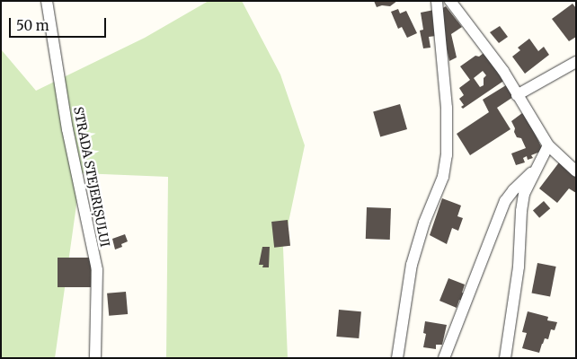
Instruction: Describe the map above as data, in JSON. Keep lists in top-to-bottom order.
{
  "streets": {
    "street": ["STRADA STEJERIȘULUI"]
  },
  "scale_bar": "50 m"
}
